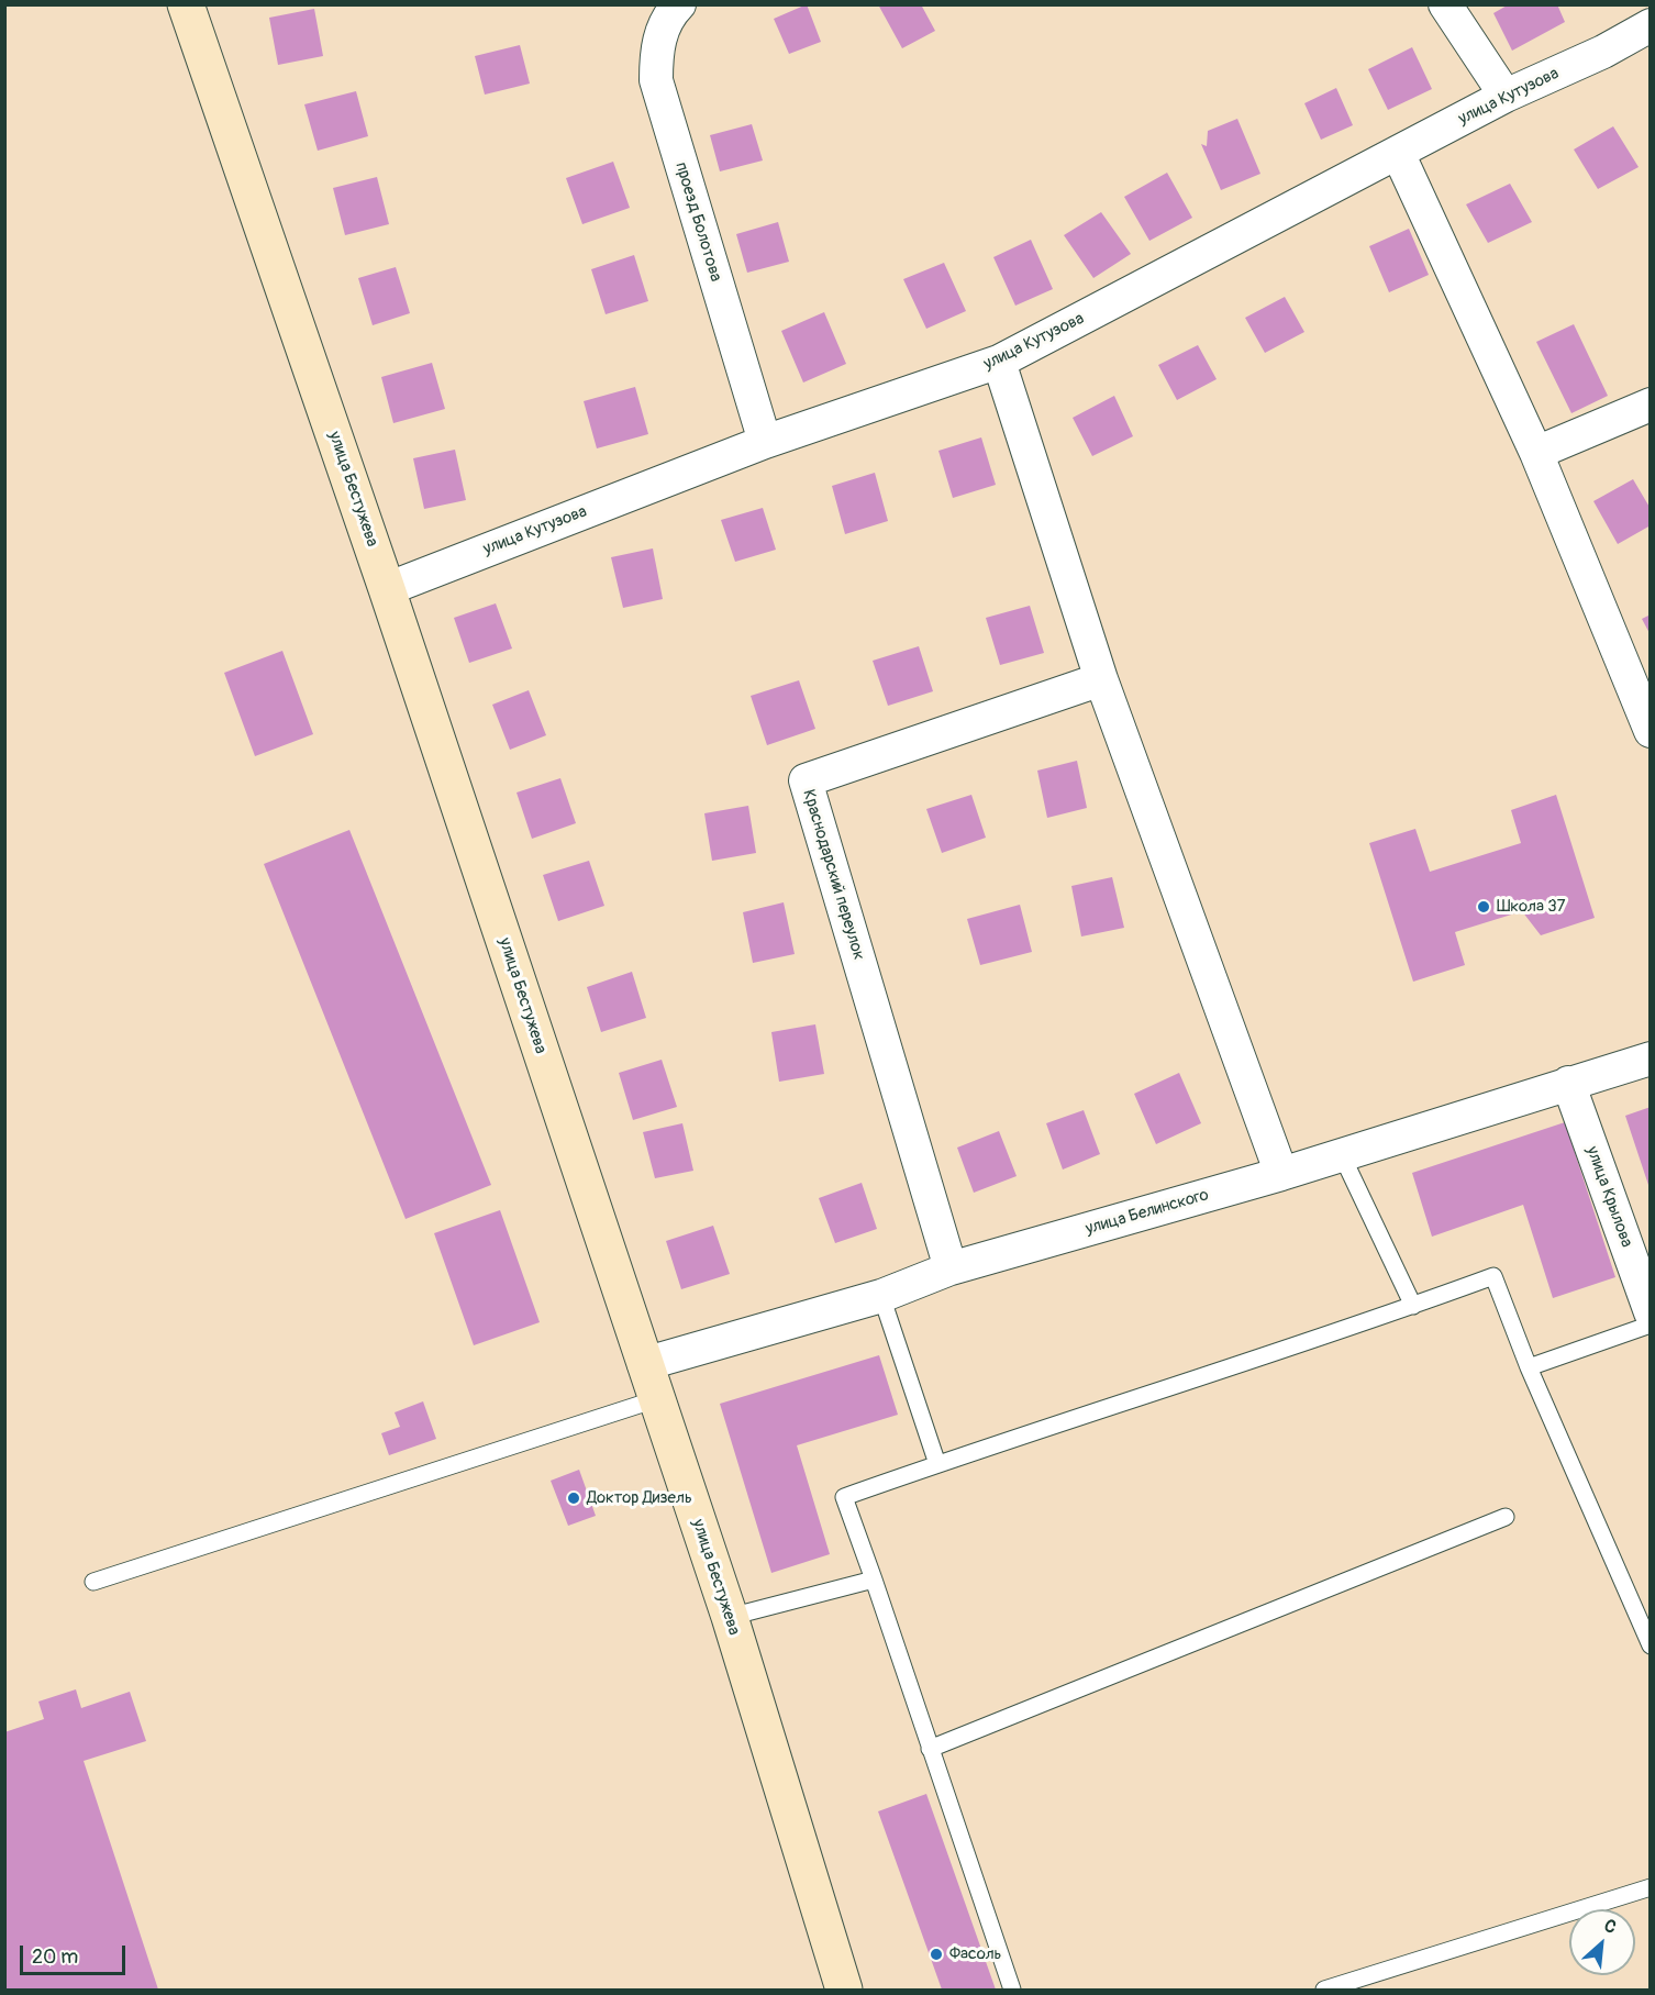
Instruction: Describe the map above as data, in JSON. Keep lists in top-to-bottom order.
{
  "streets": {
    "street": [
      "улица Кутузова",
      "проезд Болотова",
      "улица Бестужева",
      "Краснодарский переулок",
      "улица Крылова",
      "улица Белинского"
    ]
  },
  "crossings": [
    ["улица Кутузова", "проезд Болотова"],
    ["улица Кутузова", "улица Бестужева"],
    ["улица Бестужева", "улица Белинского"],
    ["Краснодарский переулок", "улица Белинского"],
    ["улица Крылова", "улица Белинского"]
  ],
  "places": ["Школа 37", "Доктор Дизель", "Фасоль"],
  "scale_bar": "20 m",
  "north": "top right"
}
